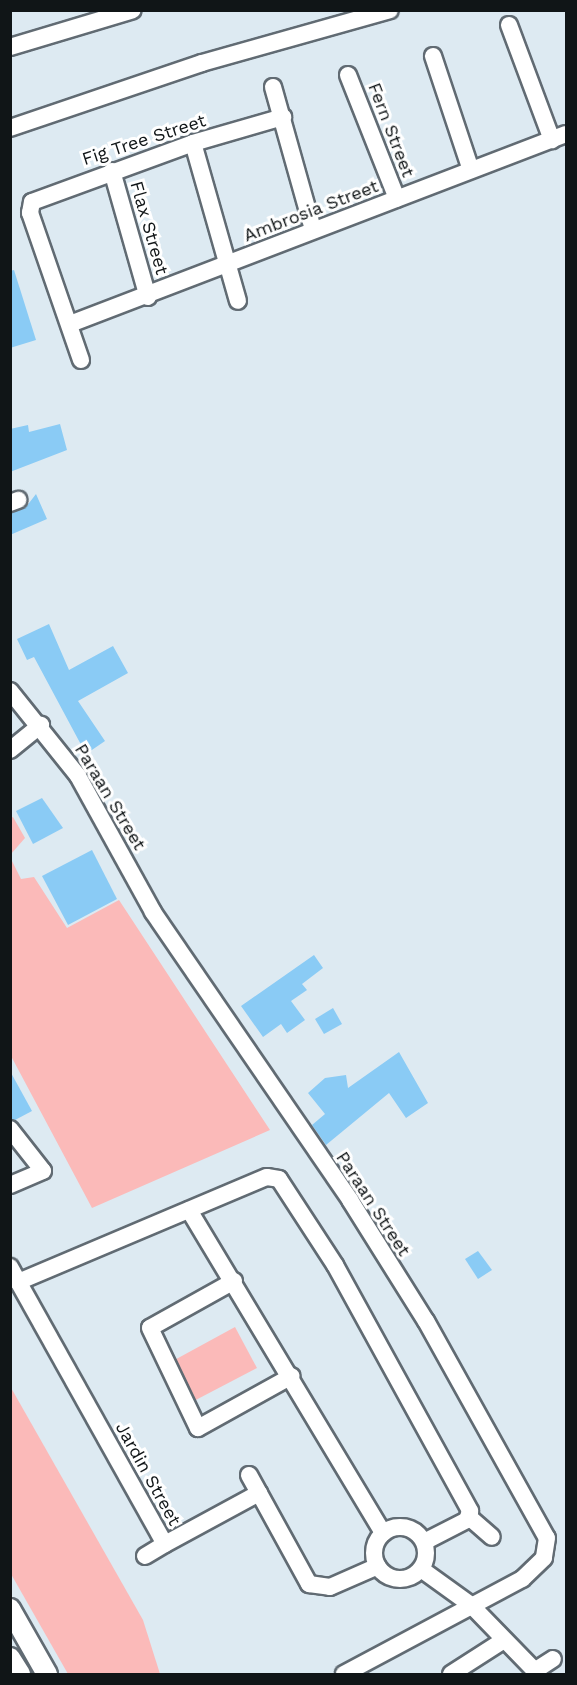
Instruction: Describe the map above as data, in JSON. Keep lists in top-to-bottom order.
{
  "streets": {
    "street": [
      "Fern Street",
      "Fig Tree Street",
      "Ambrosia Street",
      "Flax Street",
      "Paraan Street",
      "Jardin Street"
    ]
  },
  "crossings": [
    ["Fern Street", "Ambrosia Street"],
    ["Fig Tree Street", "Ambrosia Street"],
    ["Fig Tree Street", "Flax Street"],
    ["Ambrosia Street", "Flax Street"]
  ]
}
